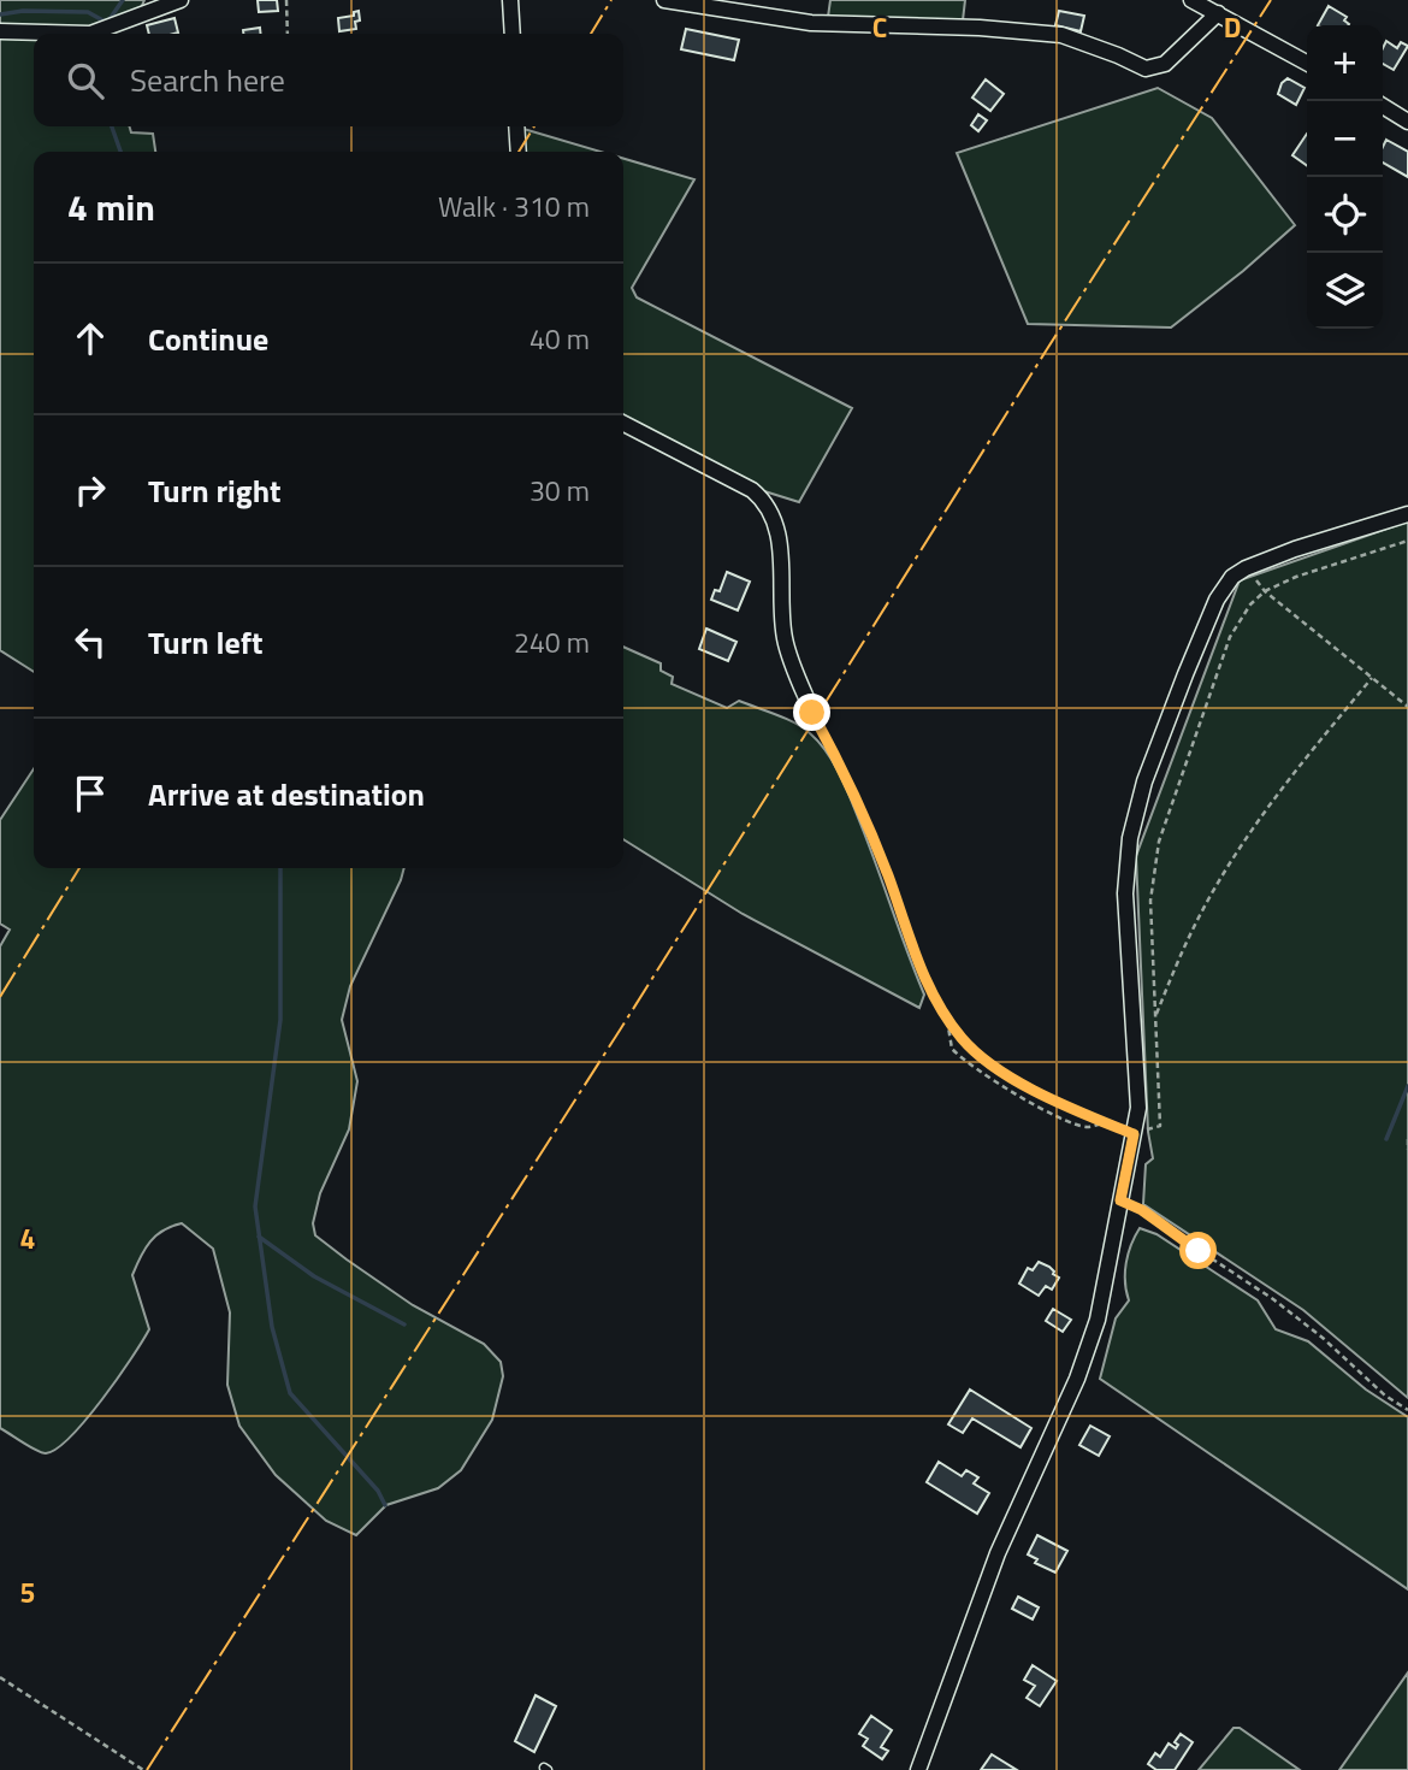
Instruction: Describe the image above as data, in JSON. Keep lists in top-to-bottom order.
{
  "page": {
    "map_buttons": ["+", "−"],
    "search": "Search here",
    "heading": ["4 min", "Walk · 310 m"],
    "list": [
      ["Continue", "40 m"],
      ["Turn right", "30 m"],
      ["Turn left", "240 m"],
      "Arrive at destination"
    ]
  },
  "grid": {
    "columns": ["C", "D"],
    "rows": ["4", "5"]
  }
}
